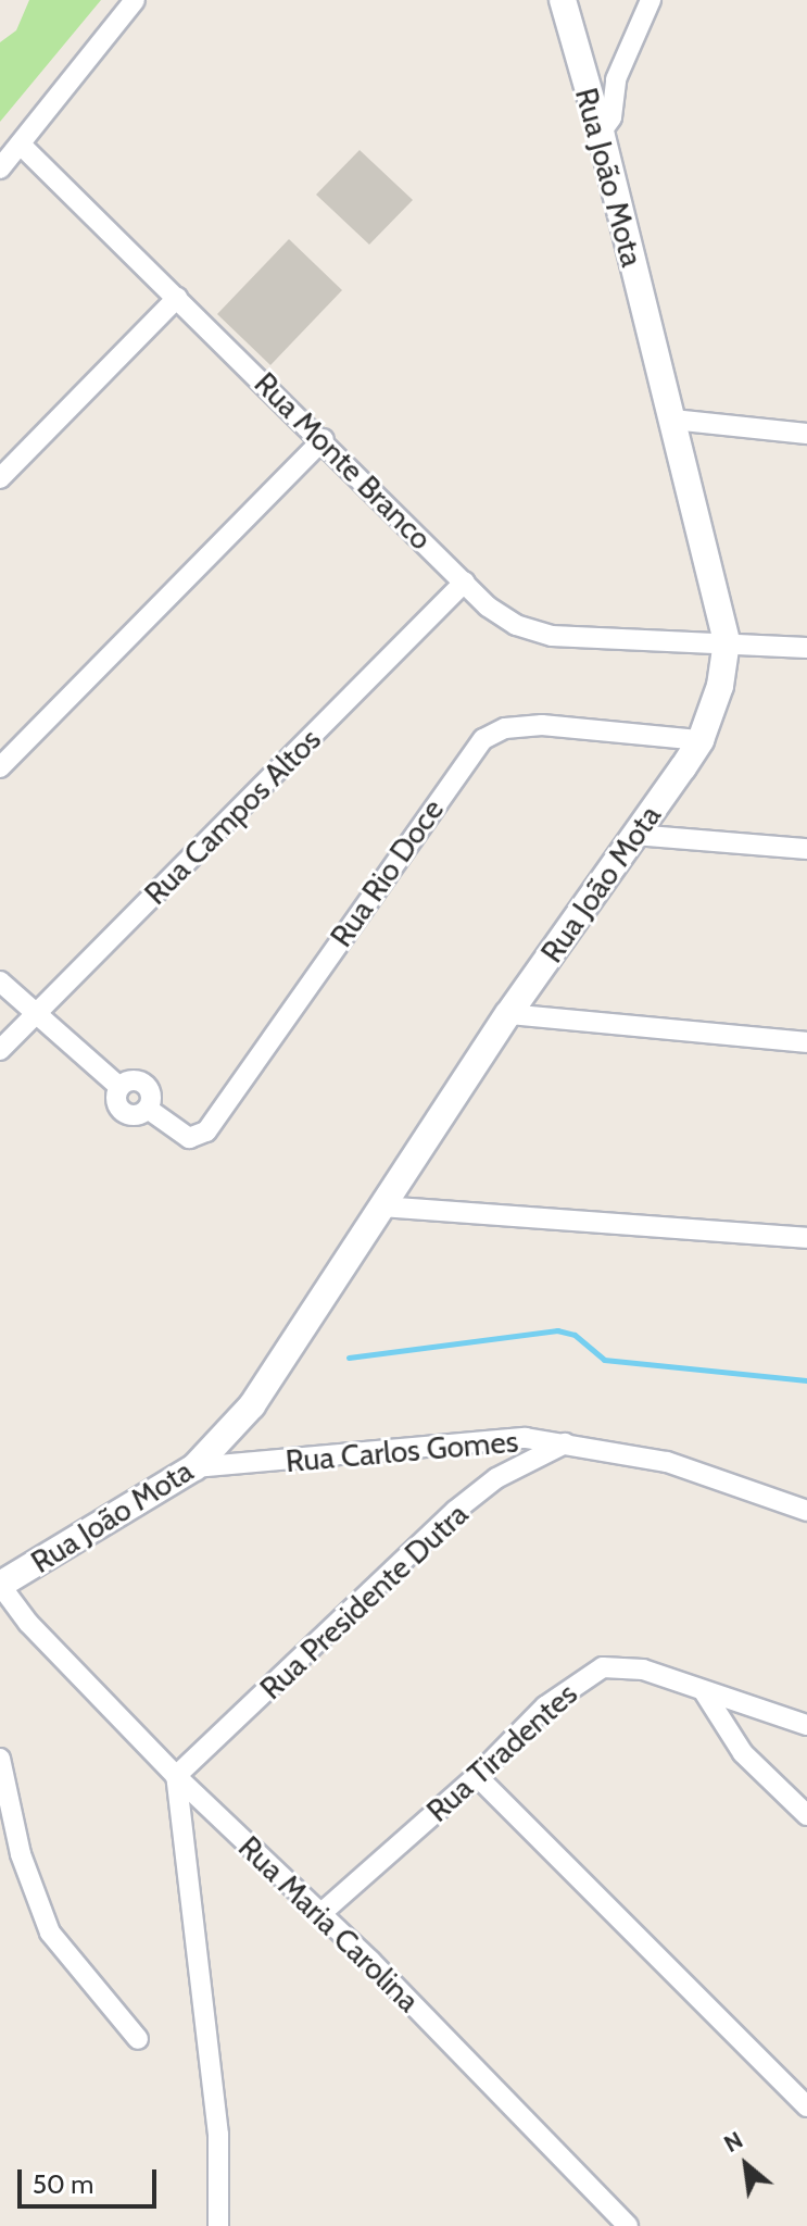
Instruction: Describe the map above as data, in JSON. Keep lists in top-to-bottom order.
{
  "streets": {
    "main road": ["Rua João Mota"],
    "street": [
      "Rua Monte Branco",
      "Rua Campos Altos",
      "Rua Rio Doce",
      "Rua Carlos Gomes",
      "Rua Presidente Dutra",
      "Rua Tiradentes",
      "Rua Maria Carolina"
    ]
  },
  "crossings": [
    ["Rua João Mota", "Rua Monte Branco"],
    ["Rua João Mota", "Rua Rio Doce"],
    ["Rua João Mota", "Rua Carlos Gomes"],
    ["Rua João Mota", "Rua Maria Carolina"],
    ["Rua Monte Branco", "Rua Campos Altos"],
    ["Rua Campos Altos", "Rua Rio Doce"],
    ["Rua Carlos Gomes", "Rua Presidente Dutra"],
    ["Rua Presidente Dutra", "Rua Maria Carolina"],
    ["Rua Tiradentes", "Rua Maria Carolina"]
  ],
  "scale_bar": "50 m",
  "north": "top left"
}
